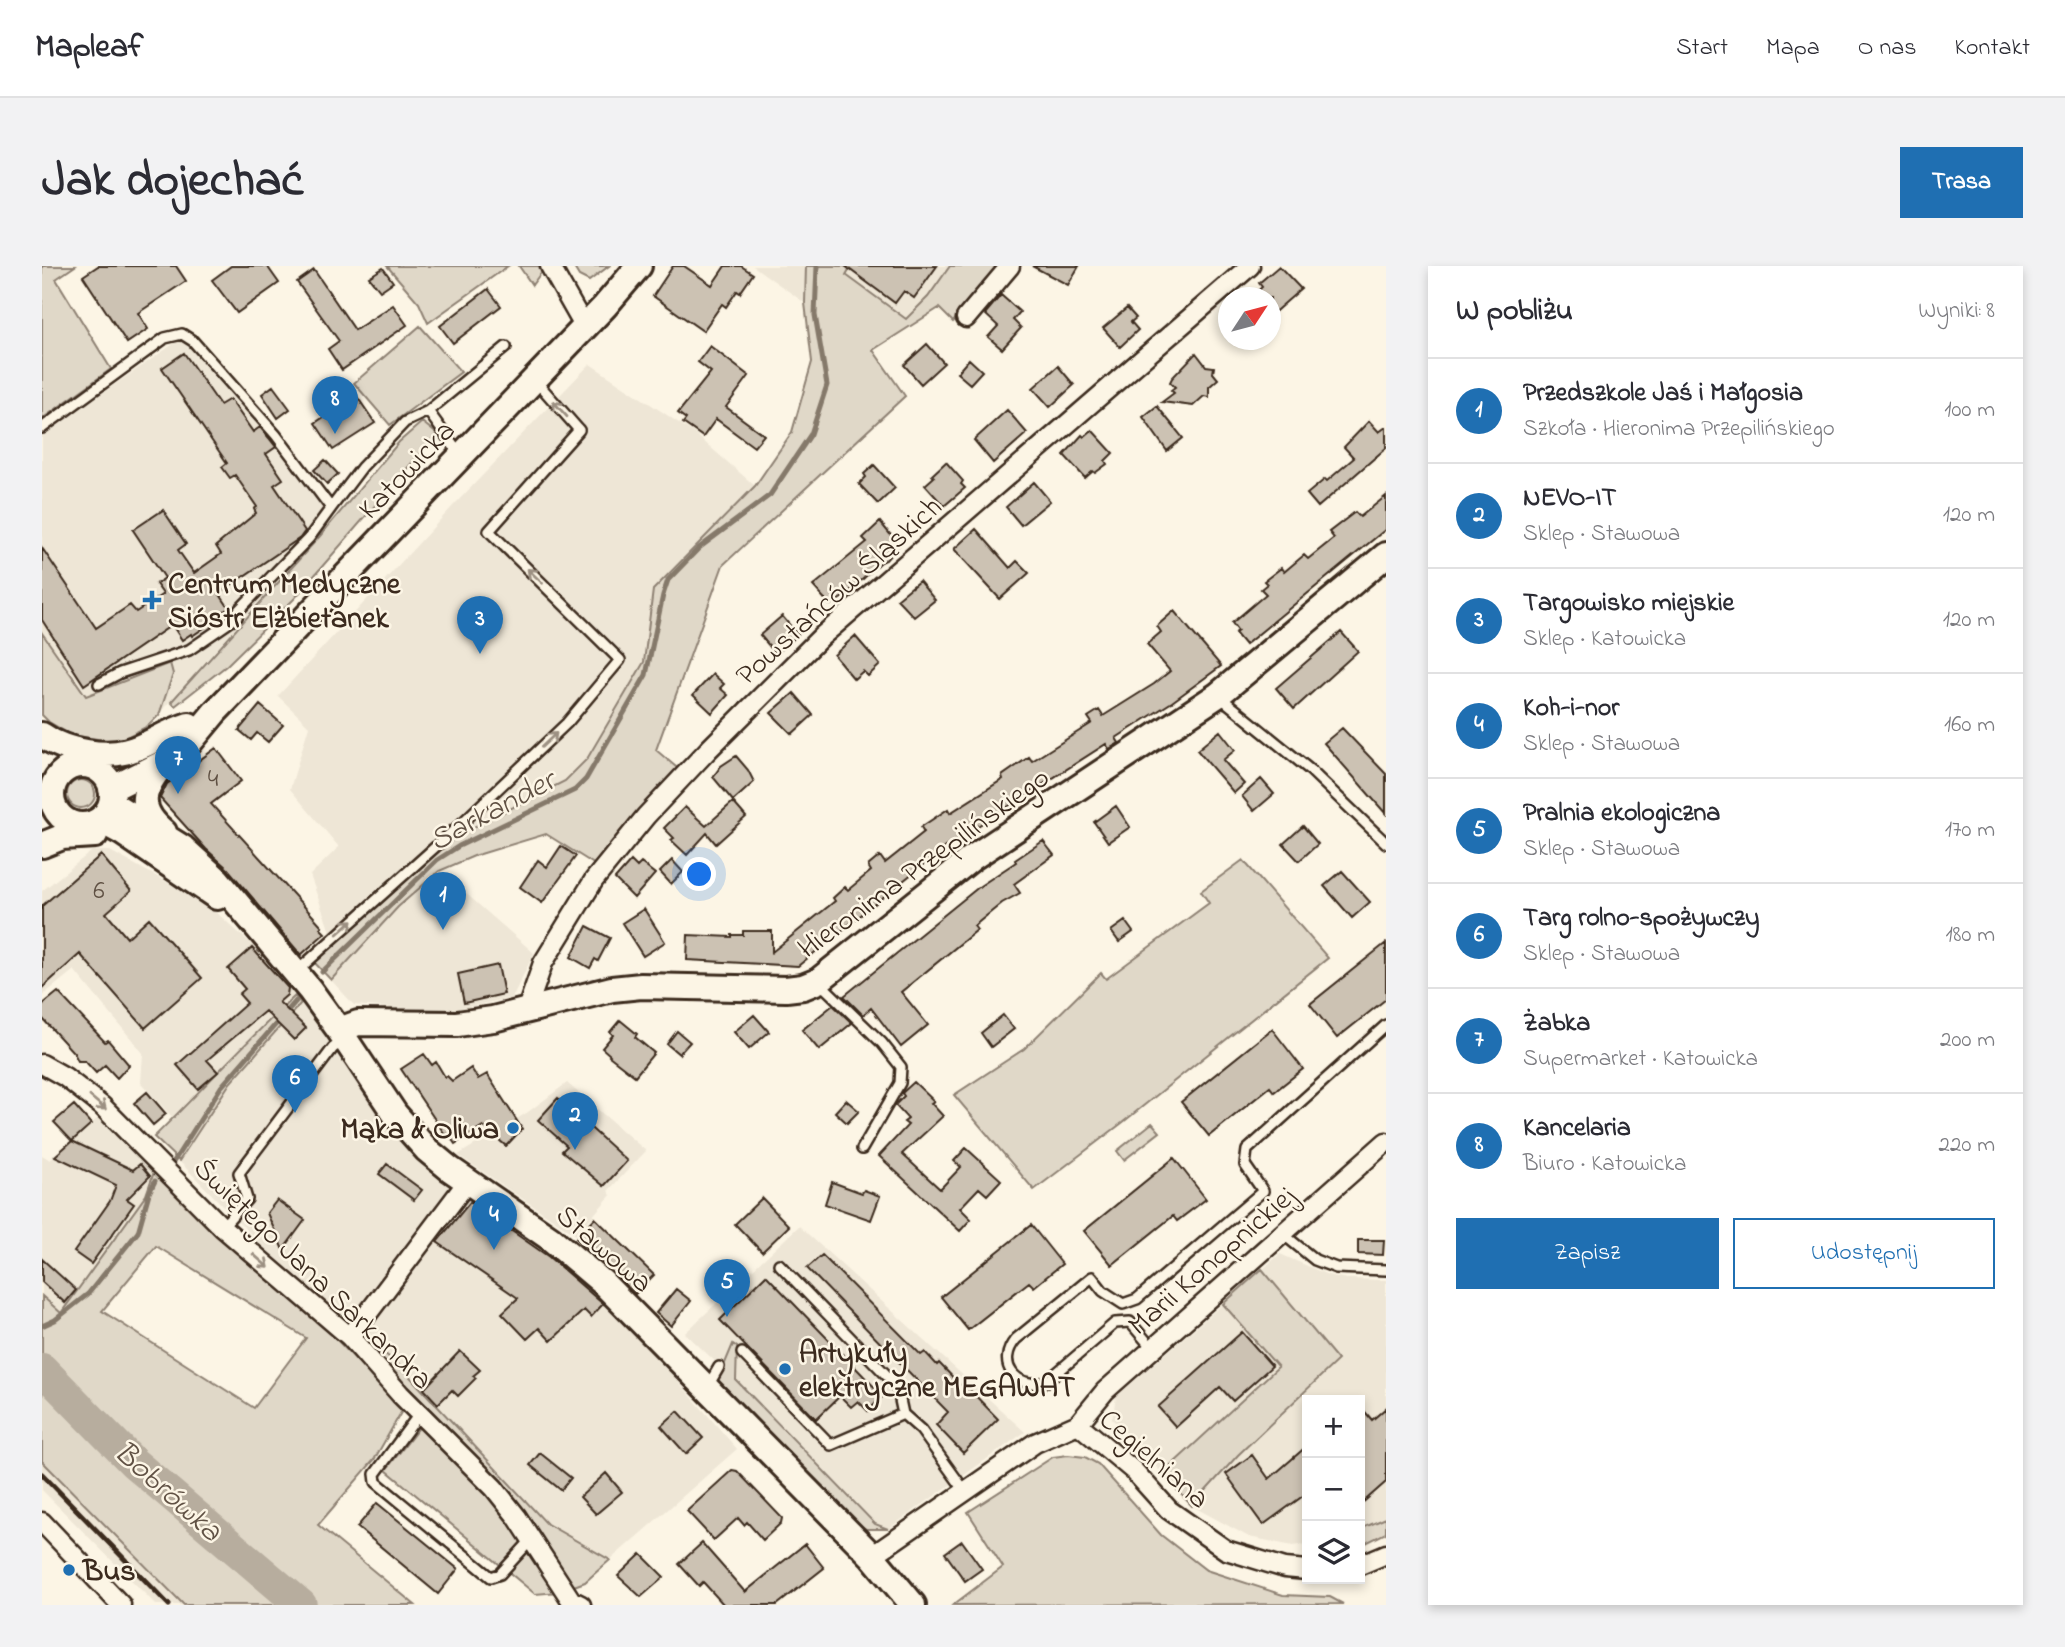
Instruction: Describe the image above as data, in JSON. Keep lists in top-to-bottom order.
{
  "streets": {
    "street": [
      "Katowicka",
      "Powstańców Śląskich",
      "Hieronima Przepilińskiego",
      "Stawowa",
      "Marii Konopnickiej",
      "Świętego Jana Sarkandra",
      "Cegielniana"
    ]
  },
  "crossings": [
    ["Katowicka", "Stawowa"],
    ["Powstańców Śląskich", "Hieronima Przepilińskiego"],
    ["Hieronima Przepilińskiego", "Stawowa"],
    ["Stawowa", "Cegielniana"],
    ["Marii Konopnickiej", "Cegielniana"]
  ],
  "one_way": ["Świętego Jana Sarkandra"],
  "water": ["Sarkander", "Bobrówka"],
  "places": {
    "health": ["Centrum Medyczne Sióstr Elżbietanek"],
    "other": ["Mąka & Oliwa", "Artykuły elektryczne MEGAWAT", "Bus"]
  },
  "house_numbers": ["4", "6"],
  "north": "top right",
  "page": {
    "header": "Mapleaf",
    "nav": [
      "Start",
      "Mapa",
      "O nas",
      "Kontakt"
    ],
    "title": "Jak dojechać",
    "buttons": [
      "Trasa",
      ["Zapisz", "Udostępnij"]
    ],
    "heading": ["W pobliżu", "Wyniki: 8"],
    "list": [
      {
        "mark": "1",
        "name": "Przedszkole Jaś i Małgosia",
        "note": "Szkoła · Hieronima Przepilińskiego",
        "value": "100 m"
      },
      {
        "mark": "2",
        "name": "NEVO-IT",
        "note": "Sklep · Stawowa",
        "value": "120 m"
      },
      {
        "mark": "3",
        "name": "Targowisko miejskie",
        "note": "Sklep · Katowicka",
        "value": "120 m"
      },
      {
        "mark": "4",
        "name": "Koh-i-nor",
        "note": "Sklep · Stawowa",
        "value": "160 m"
      },
      {
        "mark": "5",
        "name": "Pralnia ekologiczna",
        "note": "Sklep · Stawowa",
        "value": "170 m"
      },
      {
        "mark": "6",
        "name": "Targ rolno-spożywczy",
        "note": "Sklep · Stawowa",
        "value": "180 m"
      },
      {
        "mark": "7",
        "name": "Żabka",
        "note": "Supermarket · Katowicka",
        "value": "200 m"
      },
      {
        "mark": "8",
        "name": "Kancelaria",
        "note": "Biuro · Katowicka",
        "value": "220 m"
      }
    ],
    "pins": [
      "8",
      "3",
      "7",
      "1",
      "6",
      "2",
      "4",
      "5"
    ],
    "map_buttons": ["+", "−"]
  }
}
